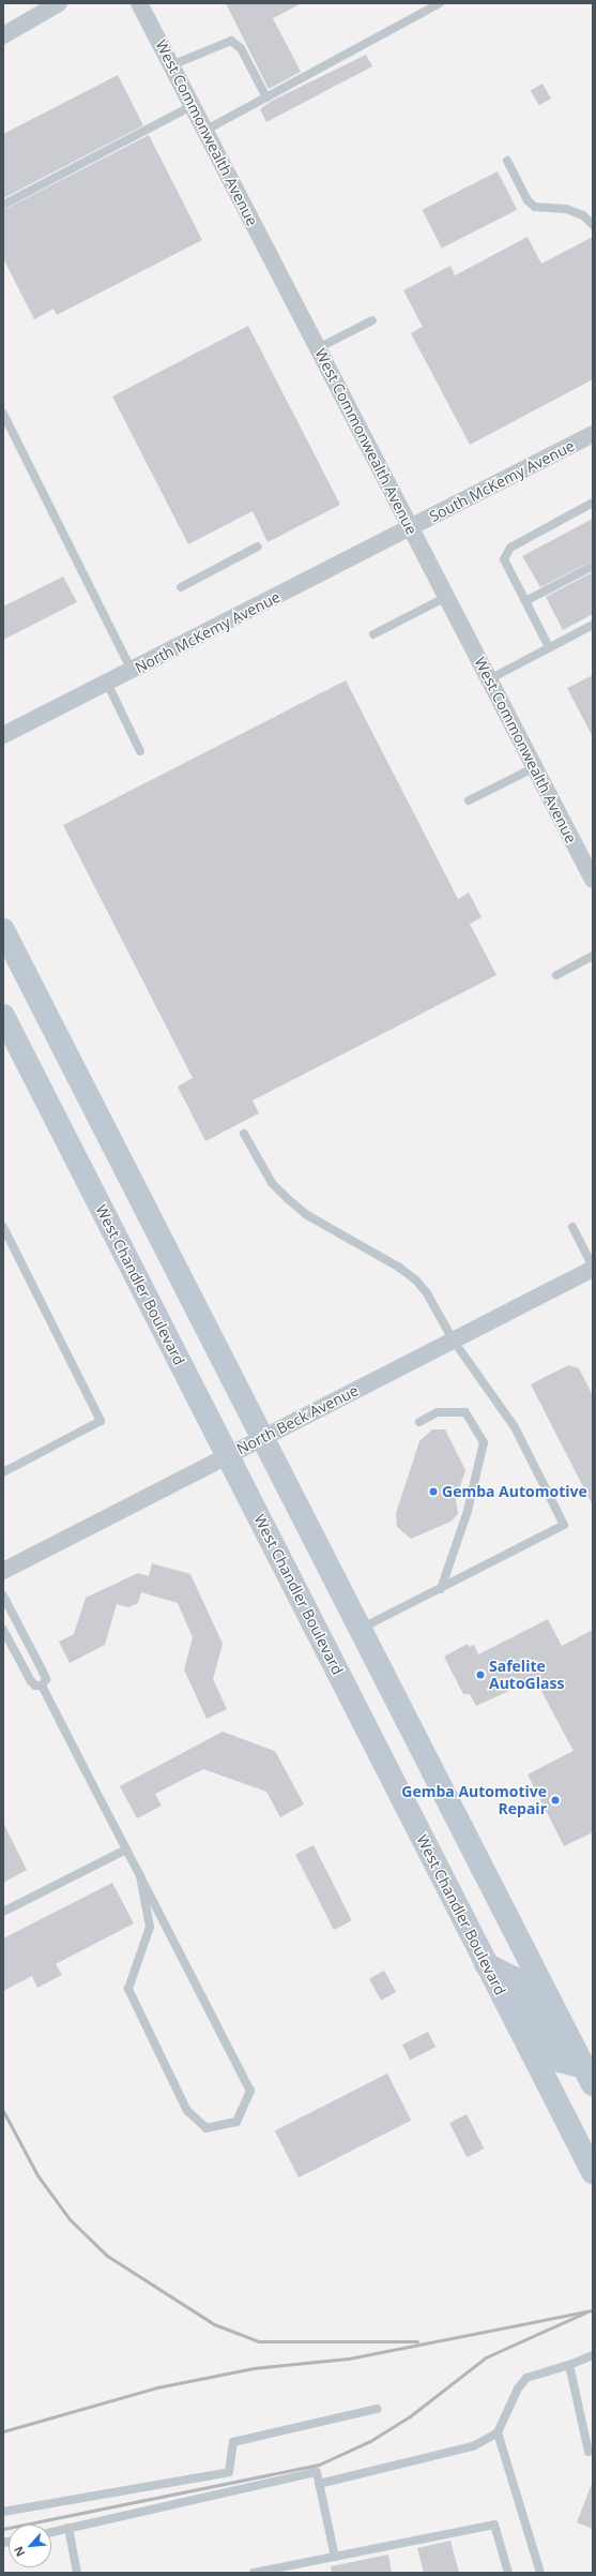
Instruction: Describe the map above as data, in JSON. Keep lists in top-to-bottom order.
{
  "streets": {
    "main road": ["West Chandler Boulevard"],
    "street": [
      "West Commonwealth Avenue",
      "South McKemy Avenue",
      "North McKemy Avenue",
      "North Beck Avenue"
    ]
  },
  "crossings": [
    ["West Commonwealth Avenue", "South McKemy Avenue"],
    ["West Commonwealth Avenue", "North McKemy Avenue"],
    ["South McKemy Avenue", "North McKemy Avenue"],
    ["West Chandler Boulevard", "North Beck Avenue"]
  ],
  "places": ["Gemba Automotive", "Safelite AutoGlass", "Gemba Automotive Repair"],
  "north": "bottom left"
}
